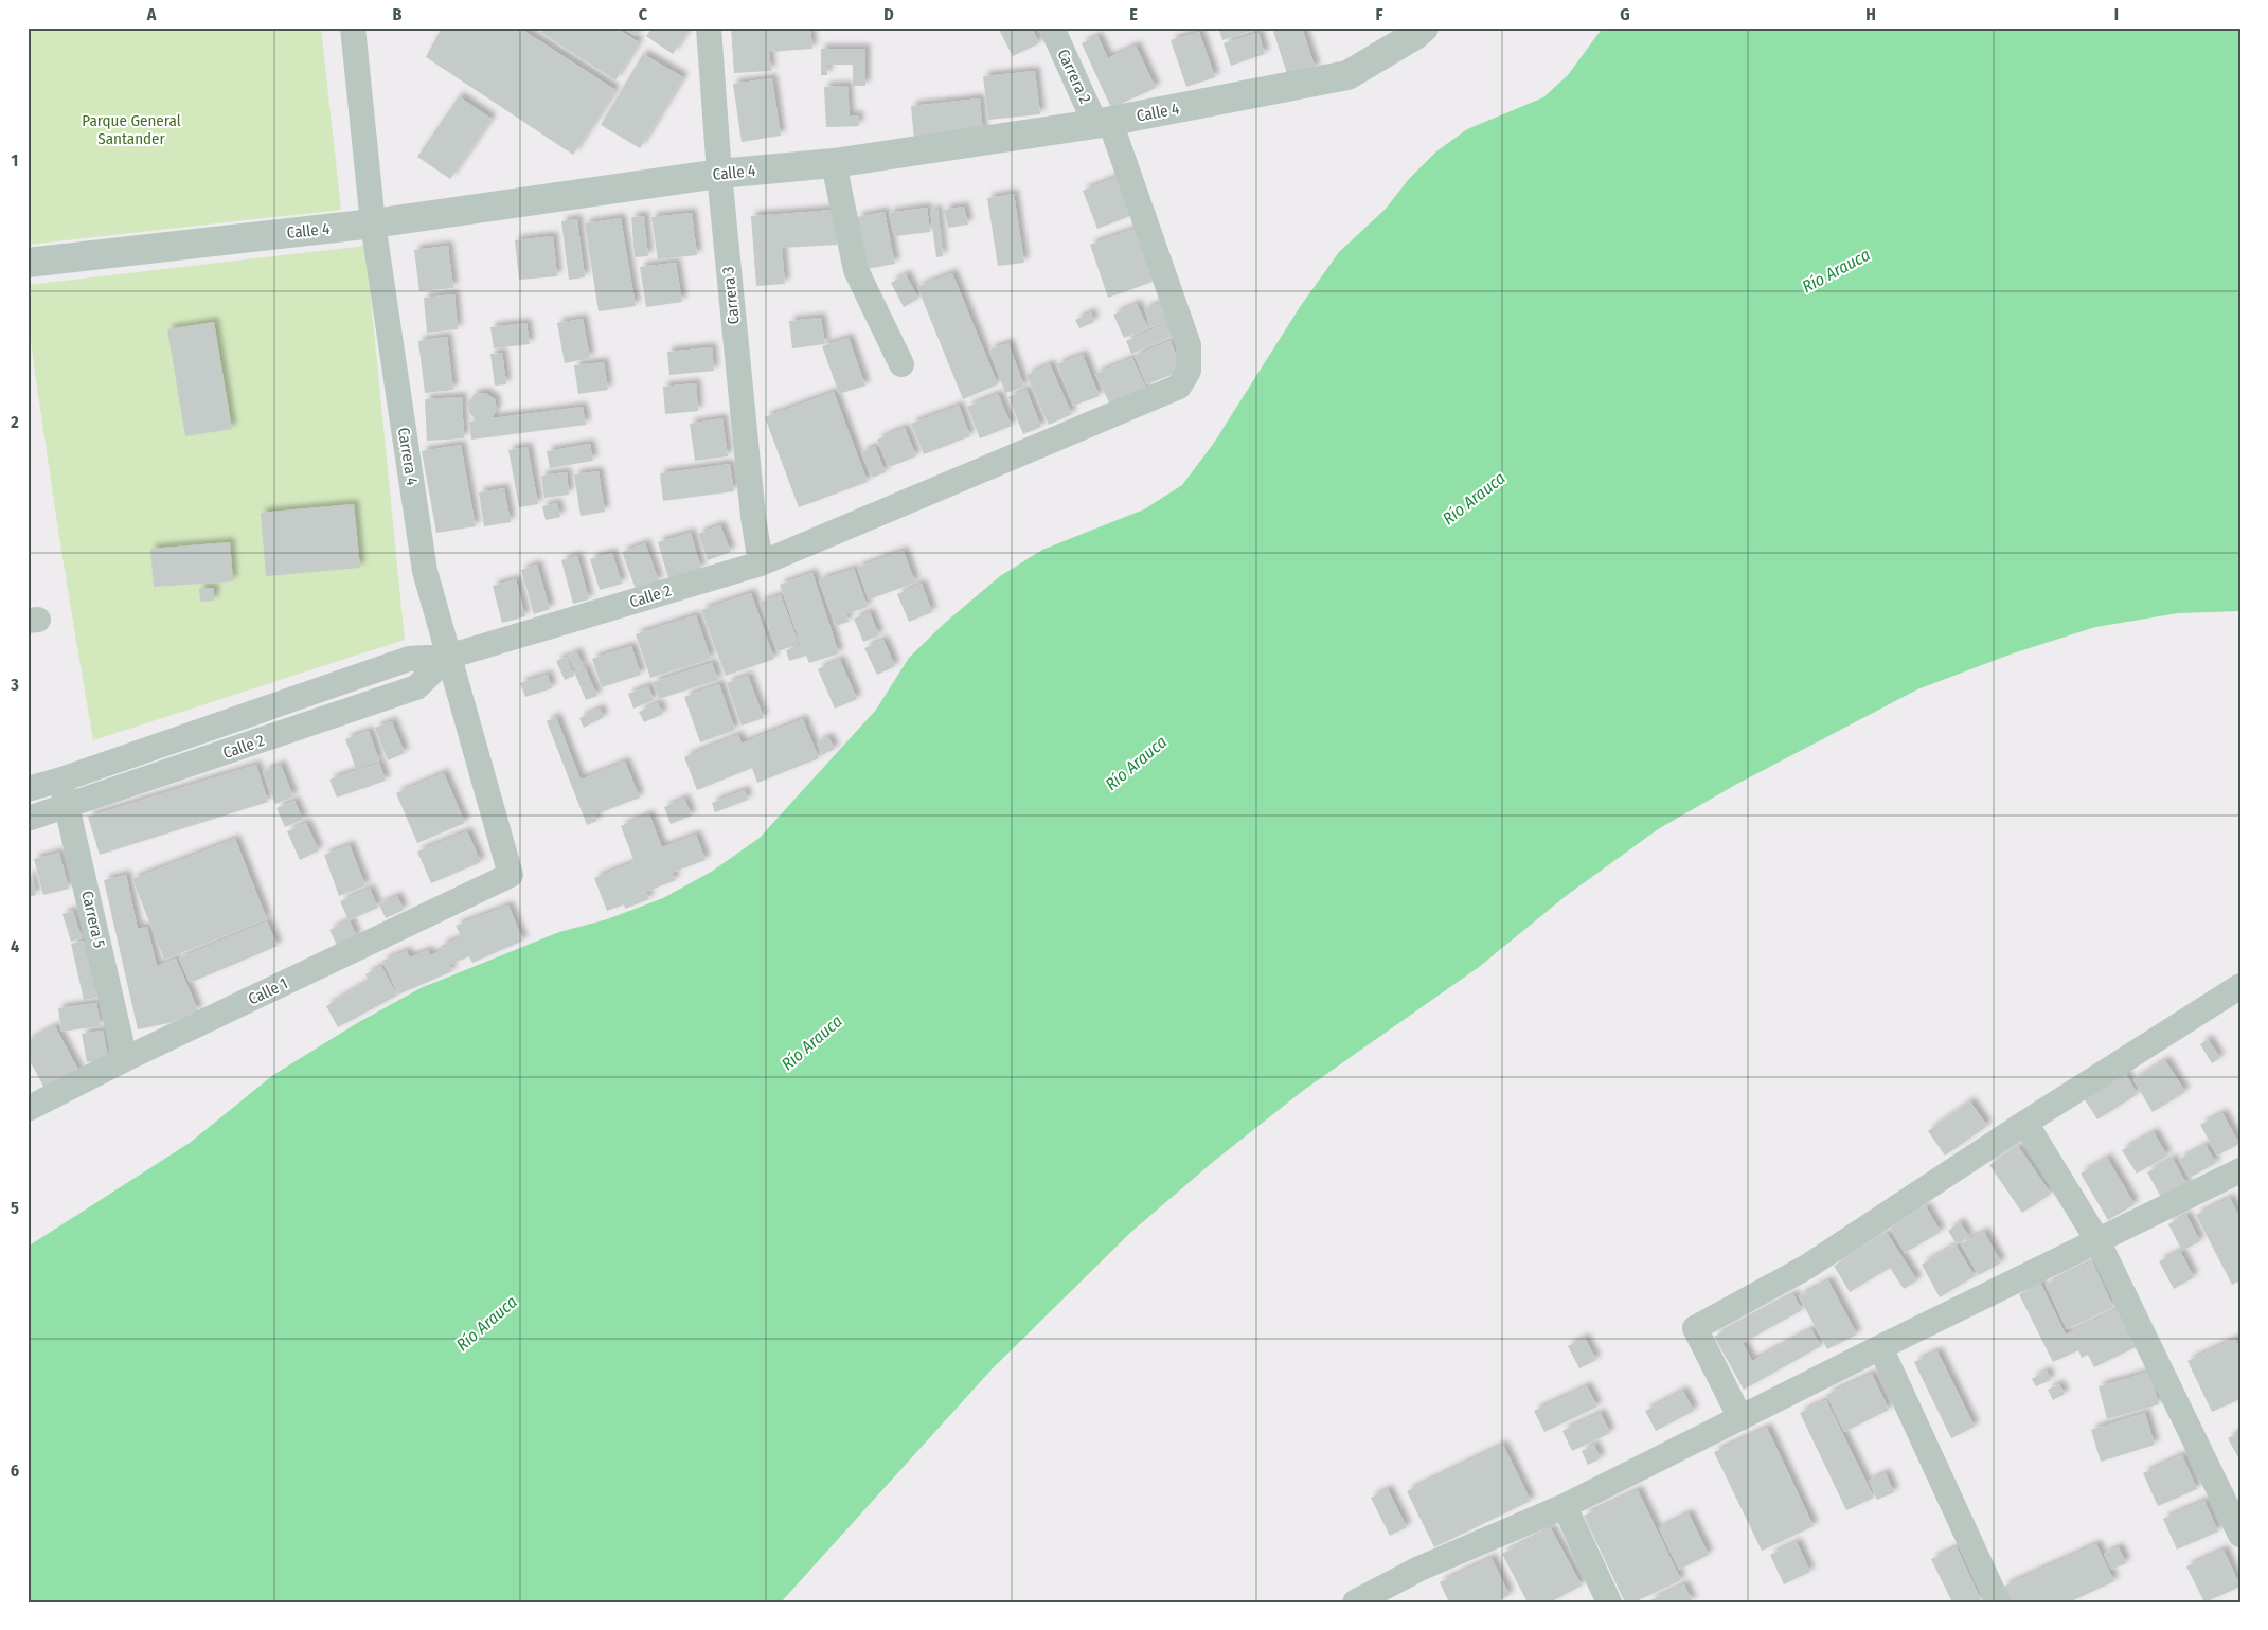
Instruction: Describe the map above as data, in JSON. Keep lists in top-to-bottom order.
{
  "streets": {
    "street": [
      "Carrera 2",
      "Calle 4",
      "Carrera 3",
      "Carrera 4",
      "Calle 2",
      "Carrera 5",
      "Calle 1"
    ]
  },
  "crossings": [
    ["Carrera 2", "Calle 4"],
    ["Carrera 2", "Carrera 3"],
    ["Carrera 2", "Calle 2"],
    ["Calle 4", "Carrera 3"],
    ["Calle 4", "Carrera 4"],
    ["Carrera 3", "Calle 2"],
    ["Carrera 4", "Calle 2"],
    ["Carrera 4", "Calle 1"],
    ["Calle 2", "Carrera 5"],
    ["Carrera 5", "Calle 1"]
  ],
  "water": ["Río Arauca"],
  "parks": ["Parque General Santander"],
  "grid": {
    "columns": [
      "A",
      "B",
      "C",
      "D",
      "E",
      "F",
      "G",
      "H",
      "I"
    ],
    "rows": [
      "1",
      "2",
      "3",
      "4",
      "5",
      "6"
    ]
  }
}
